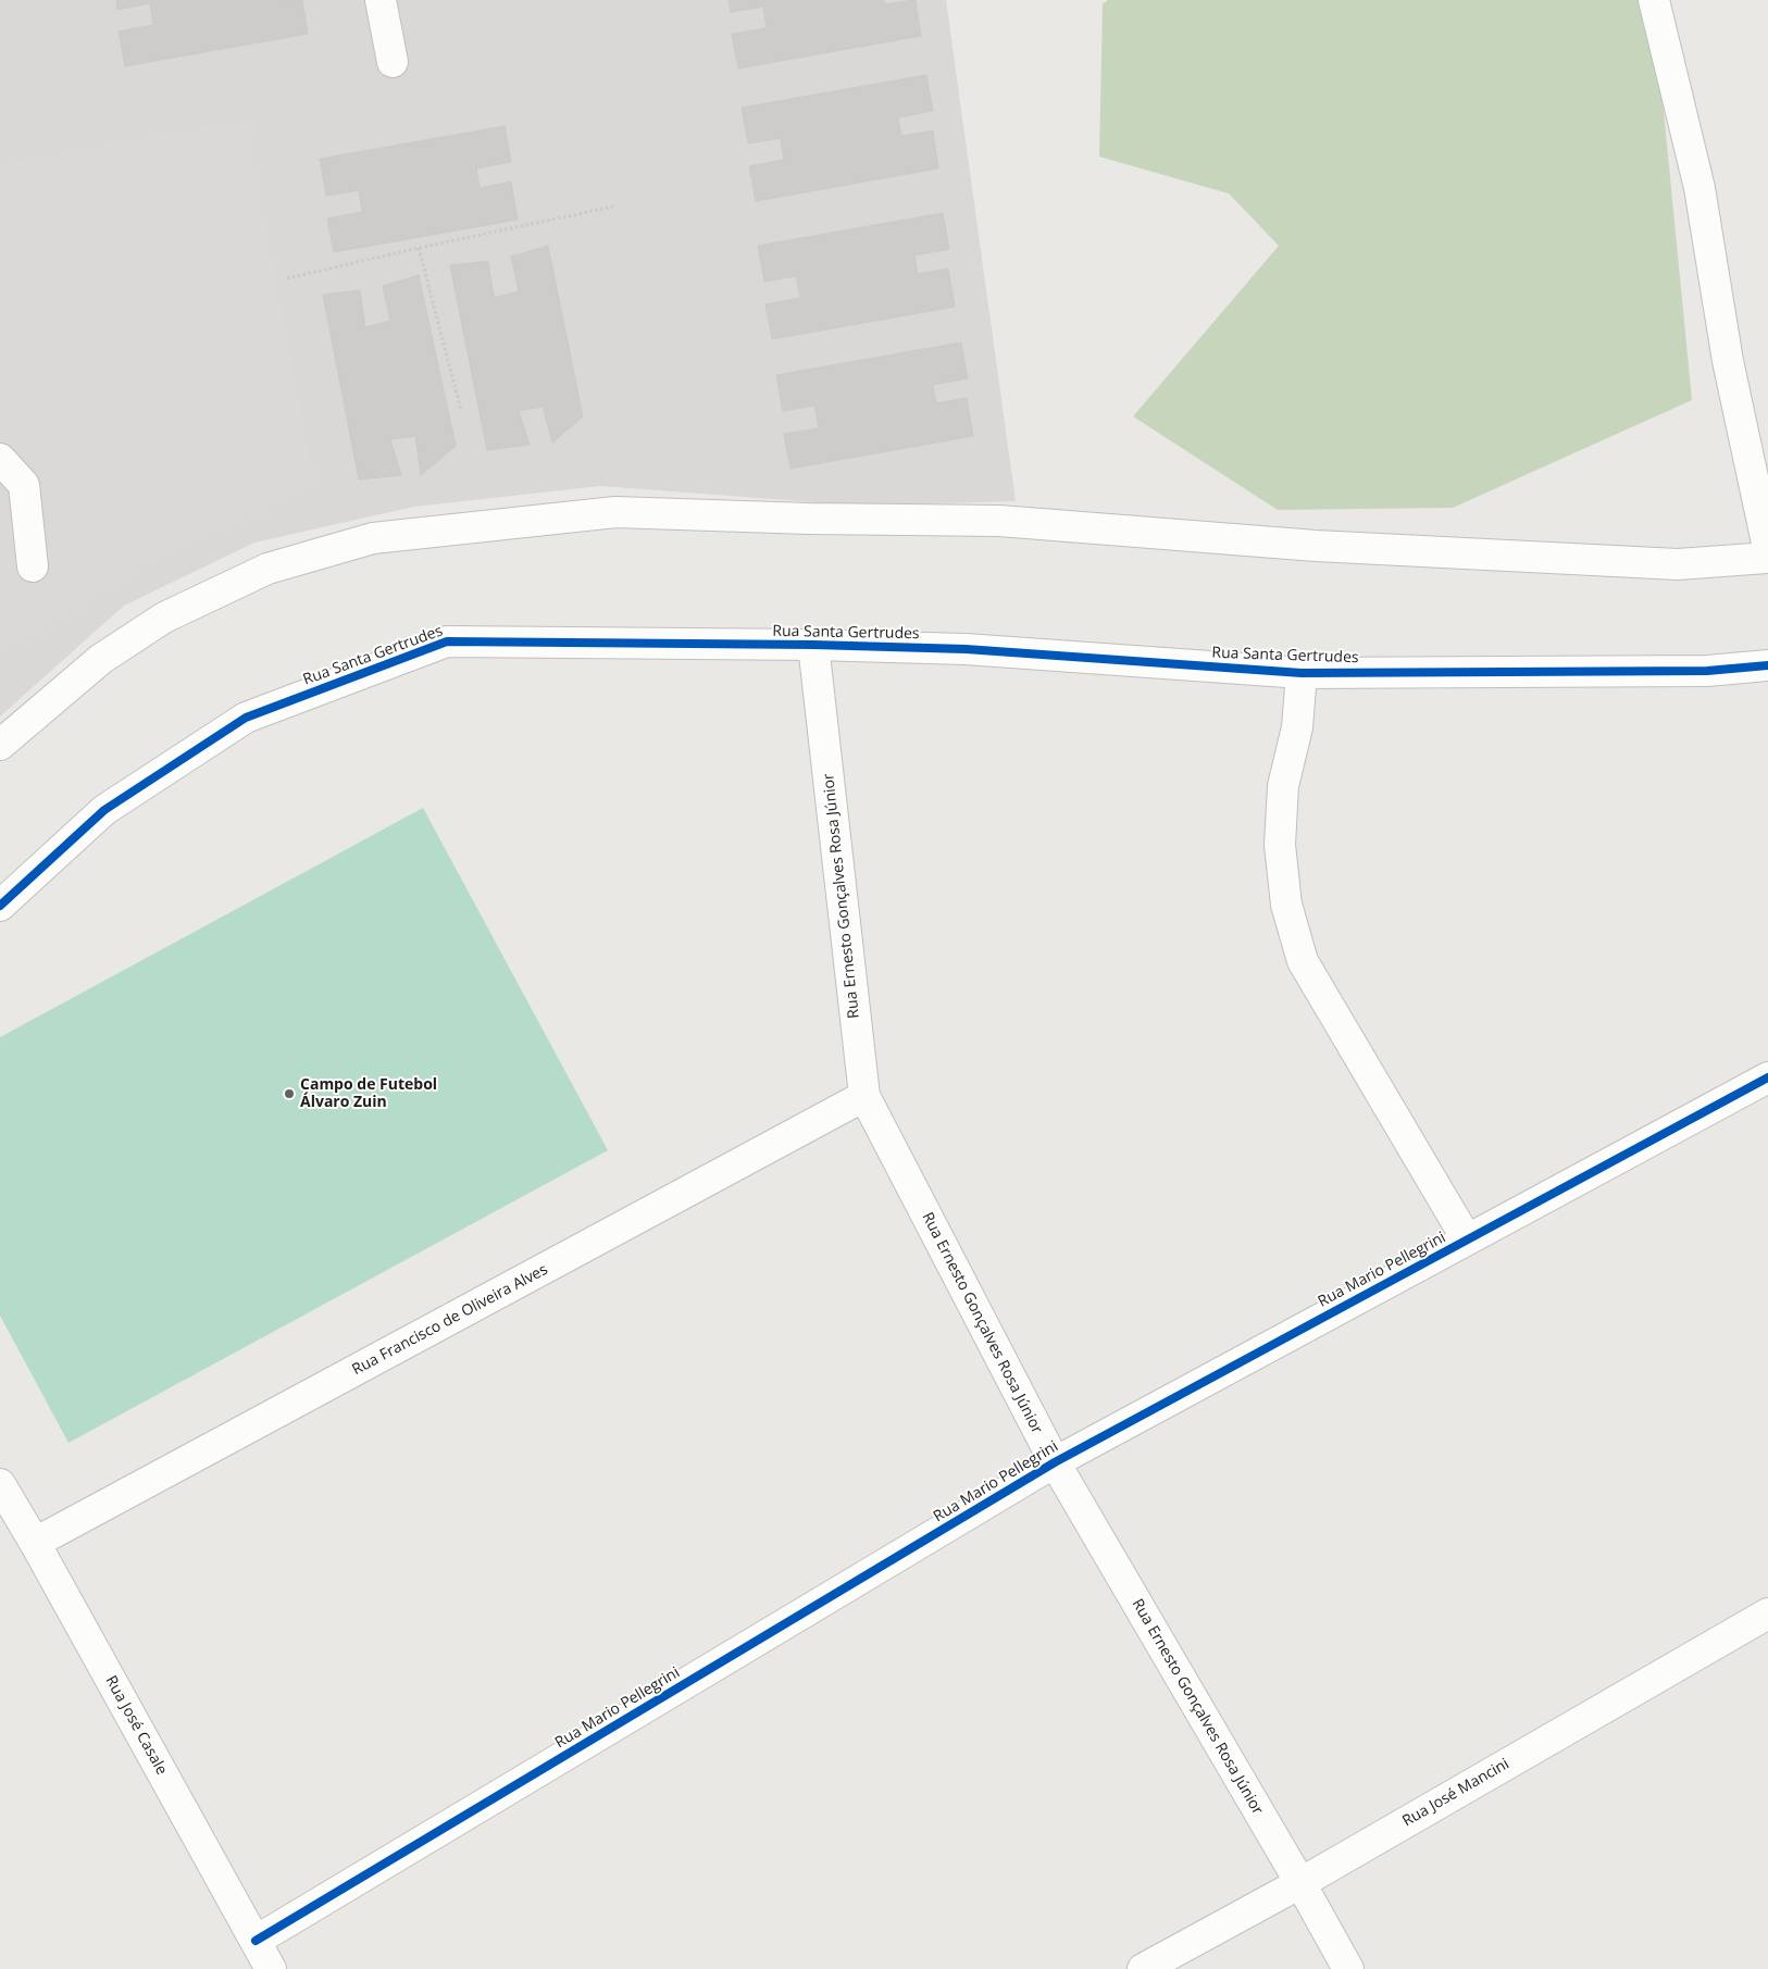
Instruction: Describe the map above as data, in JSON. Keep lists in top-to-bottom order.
{
  "streets": {
    "street": [
      "Rua Santa Gertrudes",
      "Rua Ernesto Gonçalves Rosa Júnior",
      "Rua Mario Pellegrini",
      "Rua Francisco de Oliveira Alves",
      "Rua José Casale",
      "Rua José Mancini"
    ]
  },
  "crossings": [
    ["Rua Santa Gertrudes", "Rua Ernesto Gonçalves Rosa Júnior"],
    ["Rua Ernesto Gonçalves Rosa Júnior", "Rua Mario Pellegrini"],
    ["Rua Ernesto Gonçalves Rosa Júnior", "Rua Francisco de Oliveira Alves"],
    ["Rua Ernesto Gonçalves Rosa Júnior", "Rua José Mancini"],
    ["Rua Mario Pellegrini", "Rua José Casale"],
    ["Rua Francisco de Oliveira Alves", "Rua José Casale"]
  ],
  "places": ["Campo de Futebol Álvaro Zuin"]
}
